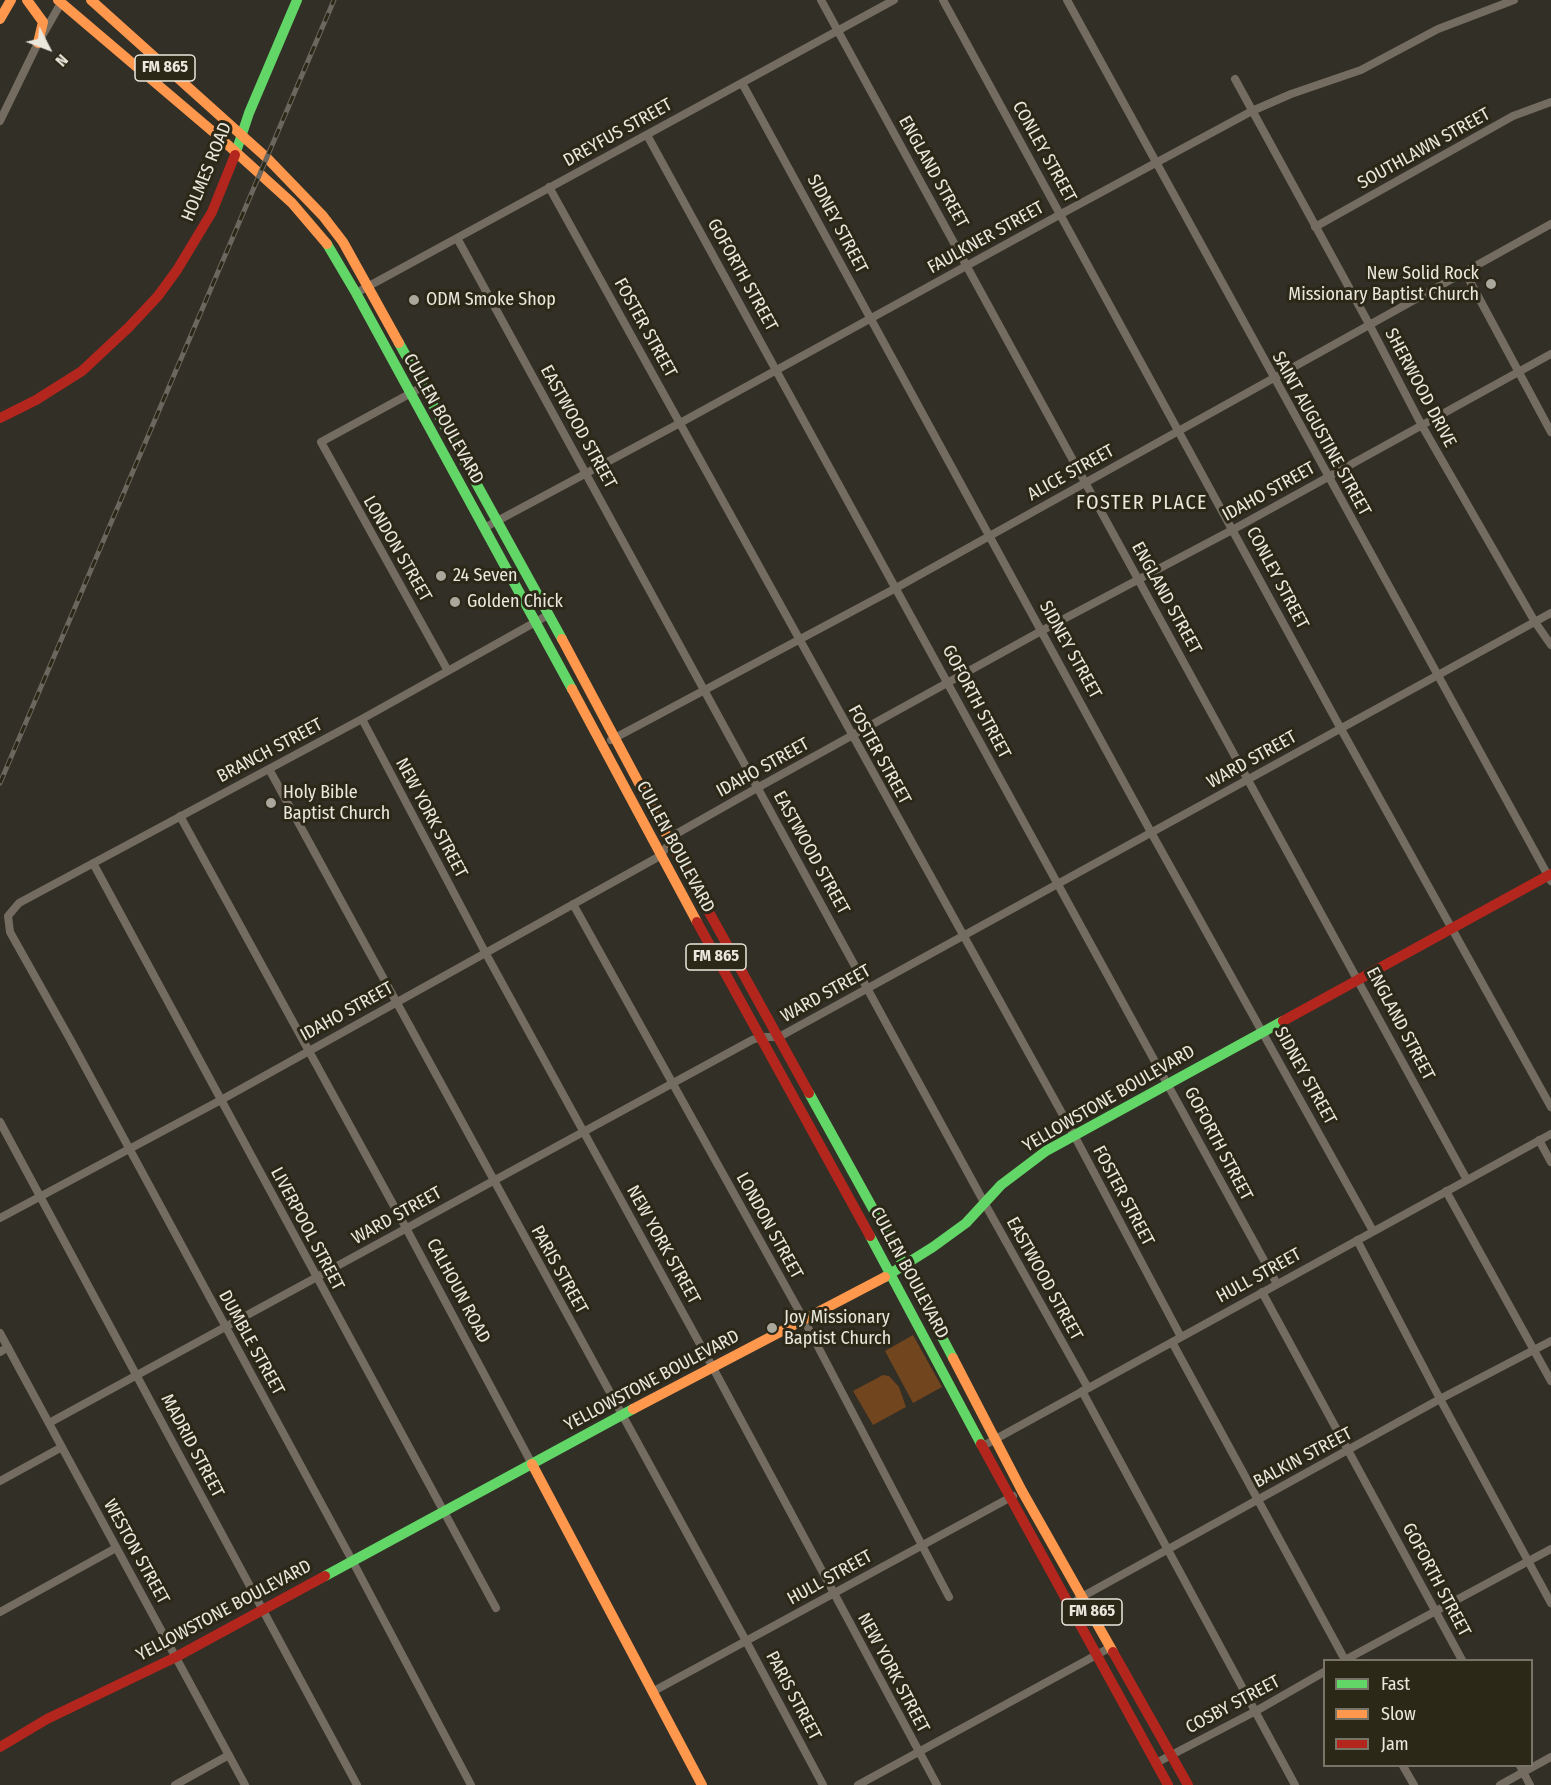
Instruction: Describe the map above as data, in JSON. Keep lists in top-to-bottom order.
{
  "streets": {
    "main road": [
      "FM 865",
      "HOLMES ROAD",
      "CULLEN BOULEVARD",
      "YELLOWSTONE BOULEVARD",
      "CALHOUN ROAD"
    ],
    "street": [
      "DREYFUS STREET",
      "SOUTHLAWN STREET",
      "CONLEY STREET",
      "ENGLAND STREET",
      "SIDNEY STREET",
      "FAULKNER STREET",
      "GOFORTH STREET",
      "FOSTER STREET",
      "SHERWOOD DRIVE",
      "EASTWOOD STREET",
      "SAINT AUGUSTINE STREET",
      "ALICE STREET",
      "IDAHO STREET",
      "LONDON STREET",
      "BRANCH STREET",
      "WARD STREET",
      "NEW YORK STREET",
      "LIVERPOOL STREET",
      "PARIS STREET",
      "HULL STREET",
      "DUMBLE STREET",
      "MADRID STREET",
      "BALKIN STREET",
      "WESTON STREET",
      "COSBY STREET"
    ]
  },
  "crossings": [
    ["DREYFUS STREET", "ENGLAND STREET"],
    ["DREYFUS STREET", "SIDNEY STREET"],
    ["DREYFUS STREET", "GOFORTH STREET"],
    ["DREYFUS STREET", "FOSTER STREET"],
    ["DREYFUS STREET", "CULLEN BOULEVARD"],
    ["DREYFUS STREET", "EASTWOOD STREET"],
    ["SOUTHLAWN STREET", "SHERWOOD DRIVE"],
    ["CONLEY STREET", "FAULKNER STREET"],
    ["CONLEY STREET", "ALICE STREET"],
    ["CONLEY STREET", "IDAHO STREET"],
    ["CONLEY STREET", "WARD STREET"],
    ["CONLEY STREET", "YELLOWSTONE BOULEVARD"],
    ["HOLMES ROAD", "CULLEN BOULEVARD"],
    ["ENGLAND STREET", "FAULKNER STREET"],
    ["ENGLAND STREET", "ALICE STREET"],
    ["ENGLAND STREET", "IDAHO STREET"],
    ["ENGLAND STREET", "WARD STREET"],
    ["ENGLAND STREET", "YELLOWSTONE BOULEVARD"],
    ["ENGLAND STREET", "HULL STREET"],
    ["SIDNEY STREET", "FAULKNER STREET"],
    ["SIDNEY STREET", "ALICE STREET"],
    ["SIDNEY STREET", "IDAHO STREET"],
    ["SIDNEY STREET", "WARD STREET"],
    ["SIDNEY STREET", "YELLOWSTONE BOULEVARD"],
    ["SIDNEY STREET", "HULL STREET"],
    ["FAULKNER STREET", "GOFORTH STREET"],
    ["FAULKNER STREET", "FOSTER STREET"],
    ["FAULKNER STREET", "SHERWOOD DRIVE"],
    ["FAULKNER STREET", "CULLEN BOULEVARD"],
    ["FAULKNER STREET", "EASTWOOD STREET"],
    ["FAULKNER STREET", "SAINT AUGUSTINE STREET"],
    ["GOFORTH STREET", "ALICE STREET"],
    ["GOFORTH STREET", "IDAHO STREET"],
    ["GOFORTH STREET", "WARD STREET"],
    ["GOFORTH STREET", "YELLOWSTONE BOULEVARD"],
    ["GOFORTH STREET", "HULL STREET"],
    ["GOFORTH STREET", "BALKIN STREET"],
    ["FOSTER STREET", "ALICE STREET"],
    ["FOSTER STREET", "IDAHO STREET"],
    ["FOSTER STREET", "WARD STREET"],
    ["FOSTER STREET", "YELLOWSTONE BOULEVARD"],
    ["FOSTER STREET", "HULL STREET"],
    ["SHERWOOD DRIVE", "ALICE STREET"],
    ["SHERWOOD DRIVE", "IDAHO STREET"],
    ["SHERWOOD DRIVE", "WARD STREET"],
    ["CULLEN BOULEVARD", "ALICE STREET"],
    ["CULLEN BOULEVARD", "IDAHO STREET"],
    ["CULLEN BOULEVARD", "LONDON STREET"],
    ["CULLEN BOULEVARD", "BRANCH STREET"],
    ["CULLEN BOULEVARD", "WARD STREET"],
    ["CULLEN BOULEVARD", "YELLOWSTONE BOULEVARD"],
    ["CULLEN BOULEVARD", "HULL STREET"],
    ["CULLEN BOULEVARD", "BALKIN STREET"],
    ["CULLEN BOULEVARD", "COSBY STREET"],
    ["EASTWOOD STREET", "ALICE STREET"],
    ["EASTWOOD STREET", "IDAHO STREET"],
    ["EASTWOOD STREET", "WARD STREET"],
    ["EASTWOOD STREET", "YELLOWSTONE BOULEVARD"],
    ["EASTWOOD STREET", "HULL STREET"],
    ["EASTWOOD STREET", "BALKIN STREET"],
    ["EASTWOOD STREET", "COSBY STREET"],
    ["SAINT AUGUSTINE STREET", "ALICE STREET"],
    ["SAINT AUGUSTINE STREET", "IDAHO STREET"],
    ["SAINT AUGUSTINE STREET", "WARD STREET"],
    ["SAINT AUGUSTINE STREET", "YELLOWSTONE BOULEVARD"],
    ["IDAHO STREET", "LONDON STREET"],
    ["IDAHO STREET", "NEW YORK STREET"],
    ["IDAHO STREET", "LIVERPOOL STREET"],
    ["IDAHO STREET", "PARIS STREET"],
    ["IDAHO STREET", "CALHOUN ROAD"],
    ["IDAHO STREET", "DUMBLE STREET"],
    ["IDAHO STREET", "MADRID STREET"],
    ["LONDON STREET", "BRANCH STREET"],
    ["LONDON STREET", "WARD STREET"],
    ["LONDON STREET", "YELLOWSTONE BOULEVARD"],
    ["LONDON STREET", "HULL STREET"],
    ["BRANCH STREET", "NEW YORK STREET"],
    ["BRANCH STREET", "LIVERPOOL STREET"],
    ["BRANCH STREET", "PARIS STREET"],
    ["BRANCH STREET", "CALHOUN ROAD"],
    ["BRANCH STREET", "DUMBLE STREET"],
    ["WARD STREET", "NEW YORK STREET"],
    ["WARD STREET", "LIVERPOOL STREET"],
    ["WARD STREET", "PARIS STREET"],
    ["WARD STREET", "CALHOUN ROAD"],
    ["WARD STREET", "DUMBLE STREET"],
    ["WARD STREET", "MADRID STREET"],
    ["WARD STREET", "WESTON STREET"],
    ["NEW YORK STREET", "YELLOWSTONE BOULEVARD"],
    ["NEW YORK STREET", "HULL STREET"],
    ["YELLOWSTONE BOULEVARD", "LIVERPOOL STREET"],
    ["YELLOWSTONE BOULEVARD", "PARIS STREET"],
    ["YELLOWSTONE BOULEVARD", "CALHOUN ROAD"],
    ["YELLOWSTONE BOULEVARD", "DUMBLE STREET"],
    ["YELLOWSTONE BOULEVARD", "MADRID STREET"],
    ["YELLOWSTONE BOULEVARD", "WESTON STREET"],
    ["PARIS STREET", "HULL STREET"],
    ["HULL STREET", "CALHOUN ROAD"]
  ],
  "districts": ["FOSTER PLACE"],
  "places": [
    "New Solid Rock Missionary Baptist Church",
    "ODM Smoke Shop",
    "24 Seven",
    "Golden Chick",
    "Holy Bible Baptist Church",
    "Joy Missionary Baptist Church"
  ],
  "legend": ["Fast", "Slow", "Jam"],
  "north": "bottom right"
}
